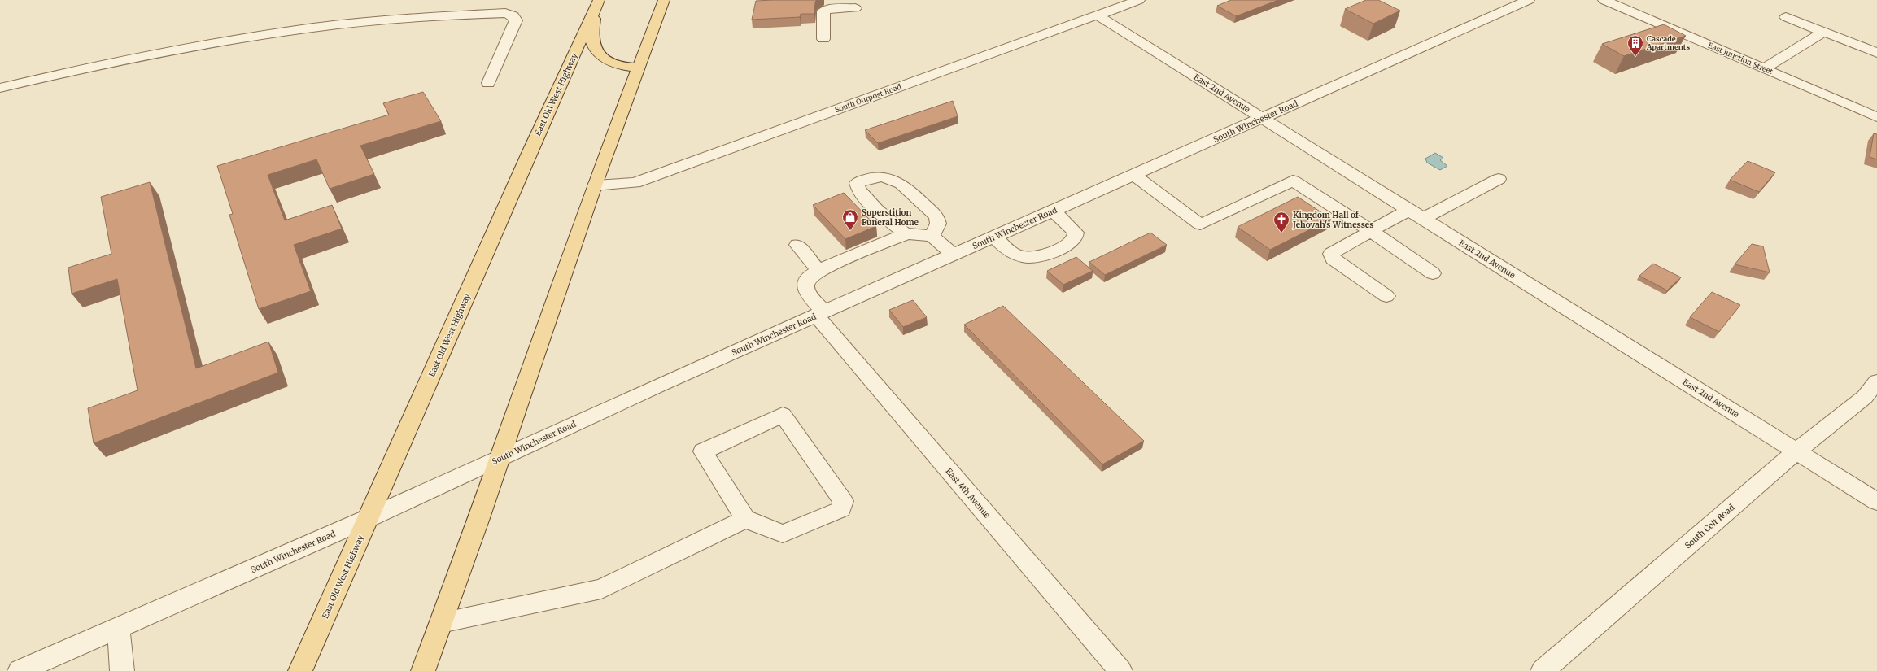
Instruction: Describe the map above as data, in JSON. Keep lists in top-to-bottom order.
{
  "streets": {
    "main road": ["East Old West Highway"],
    "street": [
      "East Junction Street",
      "East 2nd Avenue",
      "South Outpost Road",
      "South Winchester Road",
      "East 4th Avenue",
      "South Colt Road"
    ]
  },
  "crossings": [
    ["East 2nd Avenue", "South Outpost Road"],
    ["East 2nd Avenue", "South Winchester Road"],
    ["East 2nd Avenue", "South Colt Road"],
    ["East Old West Highway", "South Winchester Road"],
    ["South Winchester Road", "East 4th Avenue"]
  ],
  "places": {
    "building": ["Cascade Apartments"],
    "shop": ["Superstition Funeral Home"],
    "church": ["Kingdom Hall of Jehovah's Witnesses"]
  }
}
